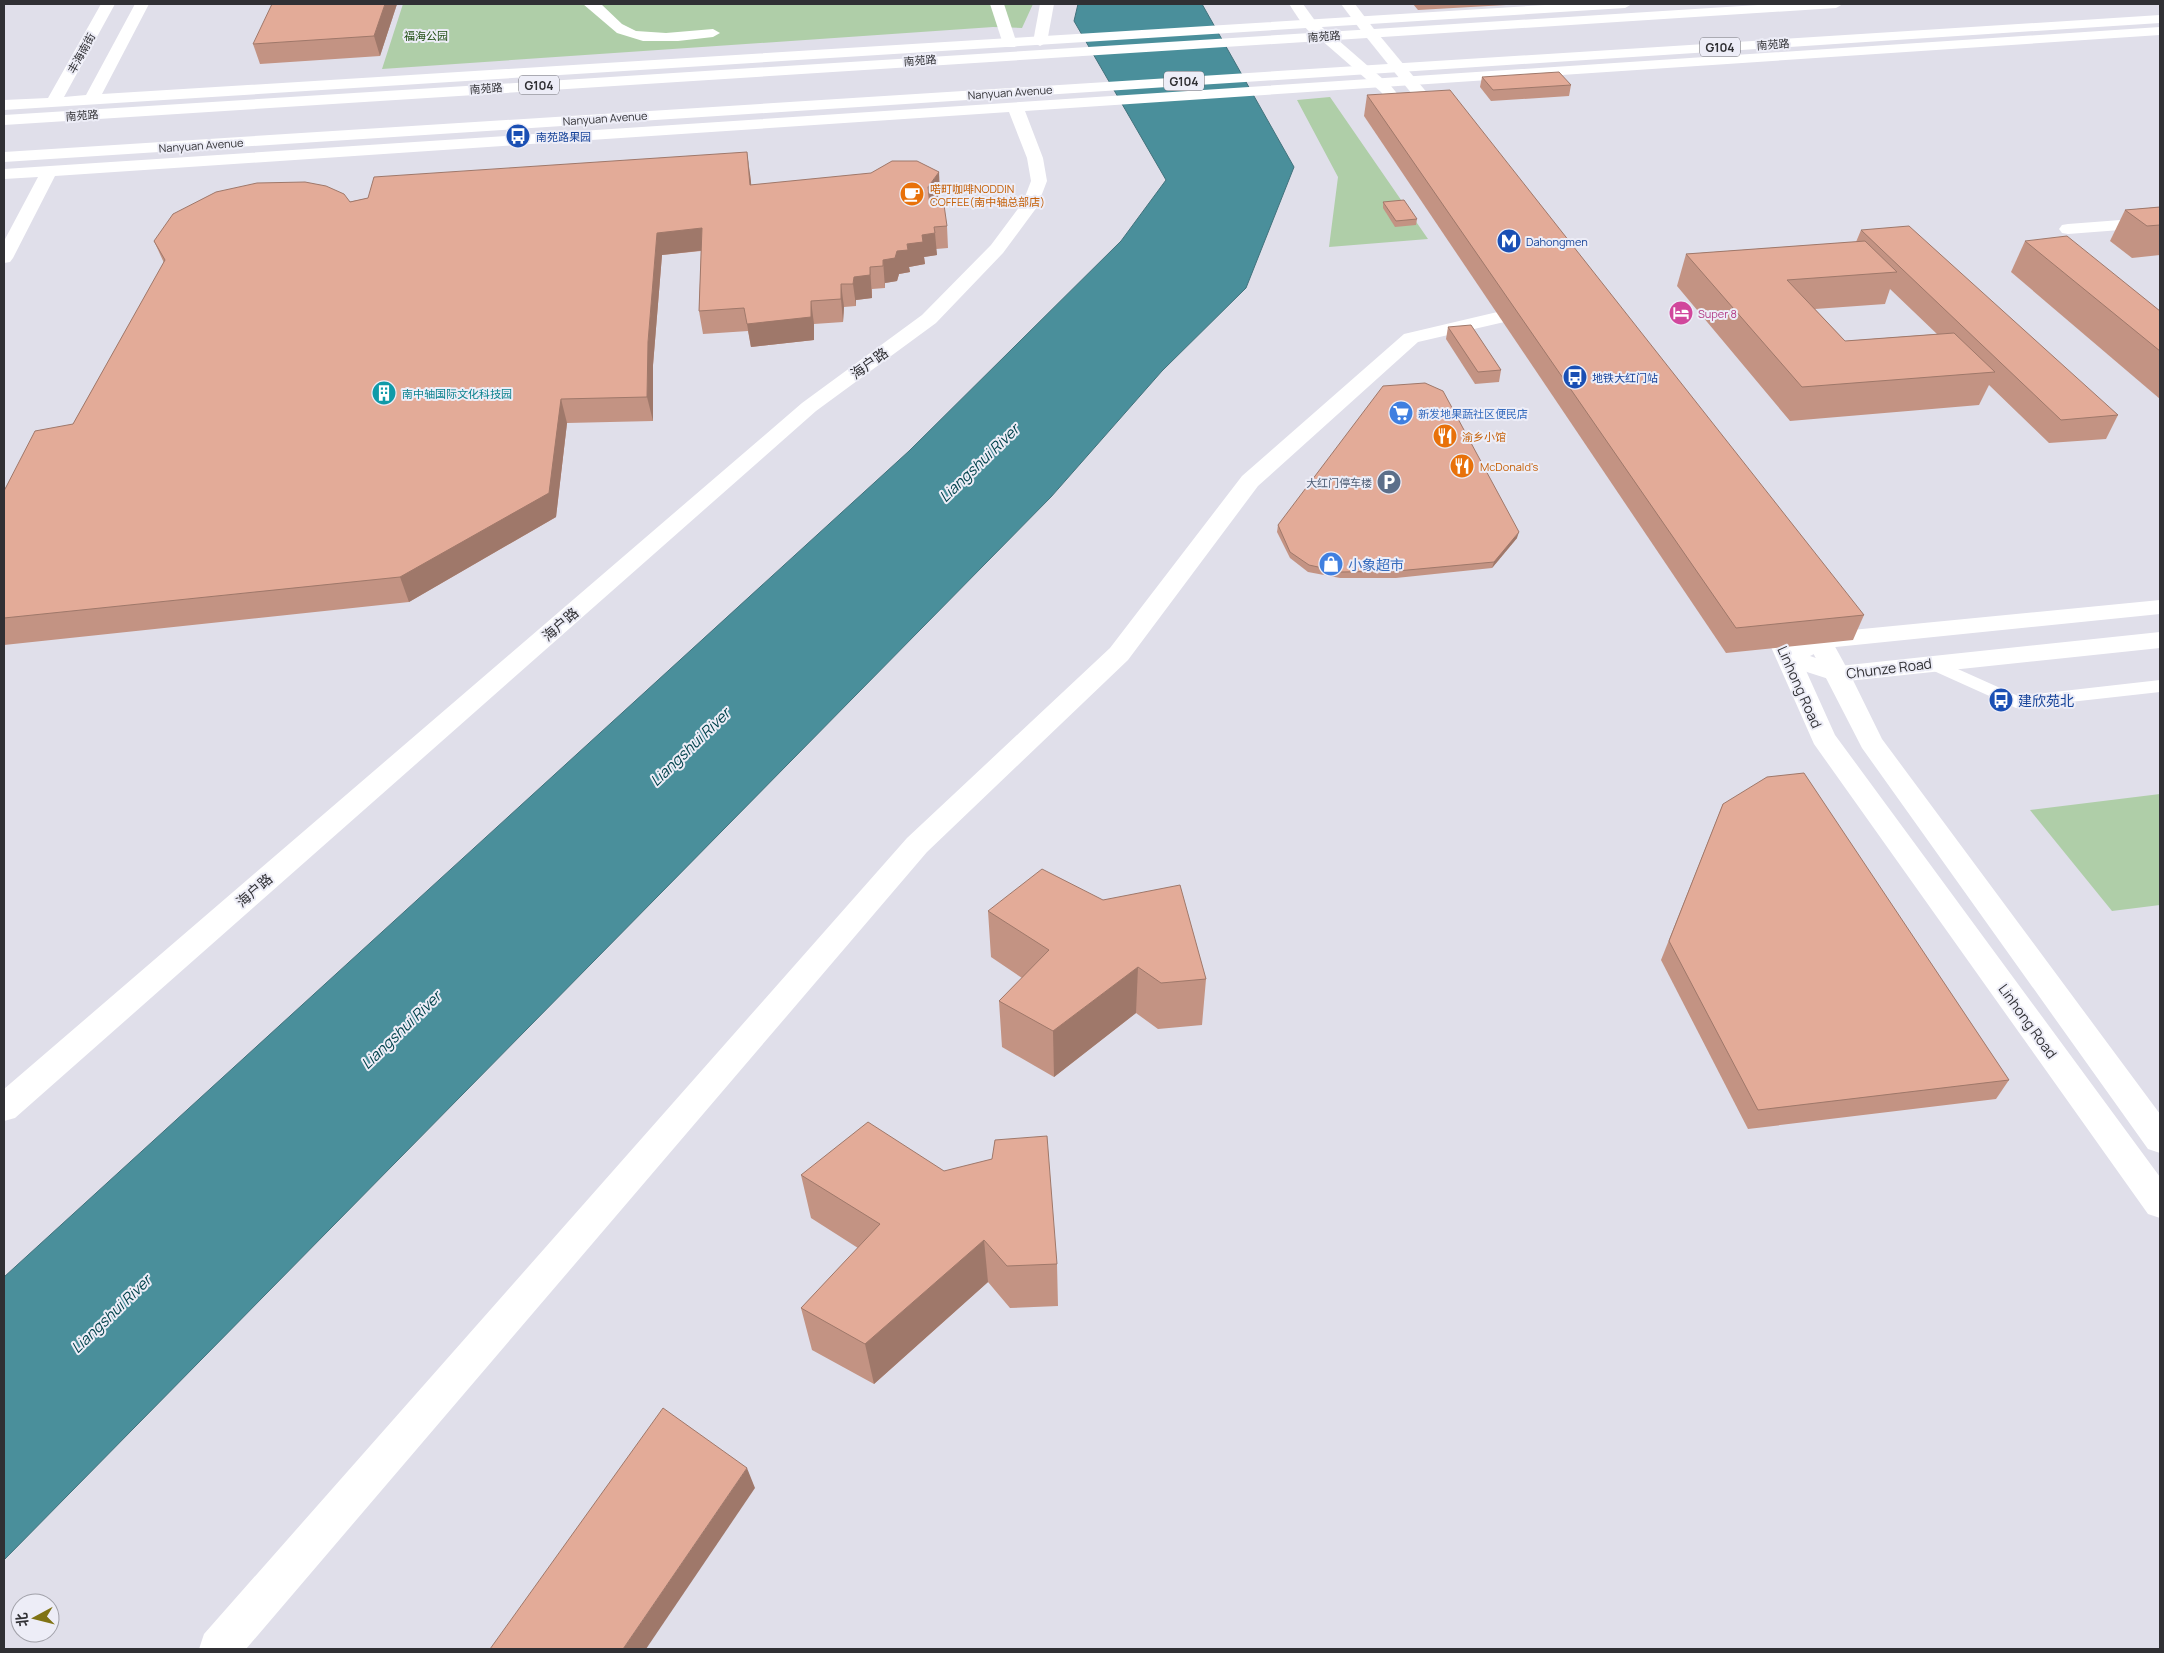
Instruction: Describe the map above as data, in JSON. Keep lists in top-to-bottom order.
{
  "streets": {
    "main road": [
      "南苑路",
      "G104",
      "丰海南街",
      "Nanyuan Avenue",
      "海户路",
      "Chunze Road",
      "Linhong Road"
    ]
  },
  "crossings": [
    ["Chunze Road", "Linhong Road"]
  ],
  "water": ["Liangshui River"],
  "parks": ["福海公园"],
  "places": {
    "bus stop": ["南苑路果园", "地铁大红门站", "建欣苑北"],
    "cafe": ["喏町咖啡NODDIN COFFEE(南中轴总部店)"],
    "metro station": ["Dahongmen"],
    "hotel": ["Super 8"],
    "building": ["南中轴国际文化科技园"],
    "supermarket": ["新发地果蔬社区便民店"],
    "restaurant": ["渝乡小馆", "McDonald's"],
    "parking": ["大红门停车楼"],
    "shop": ["小象超市"]
  },
  "north": "left"
}
